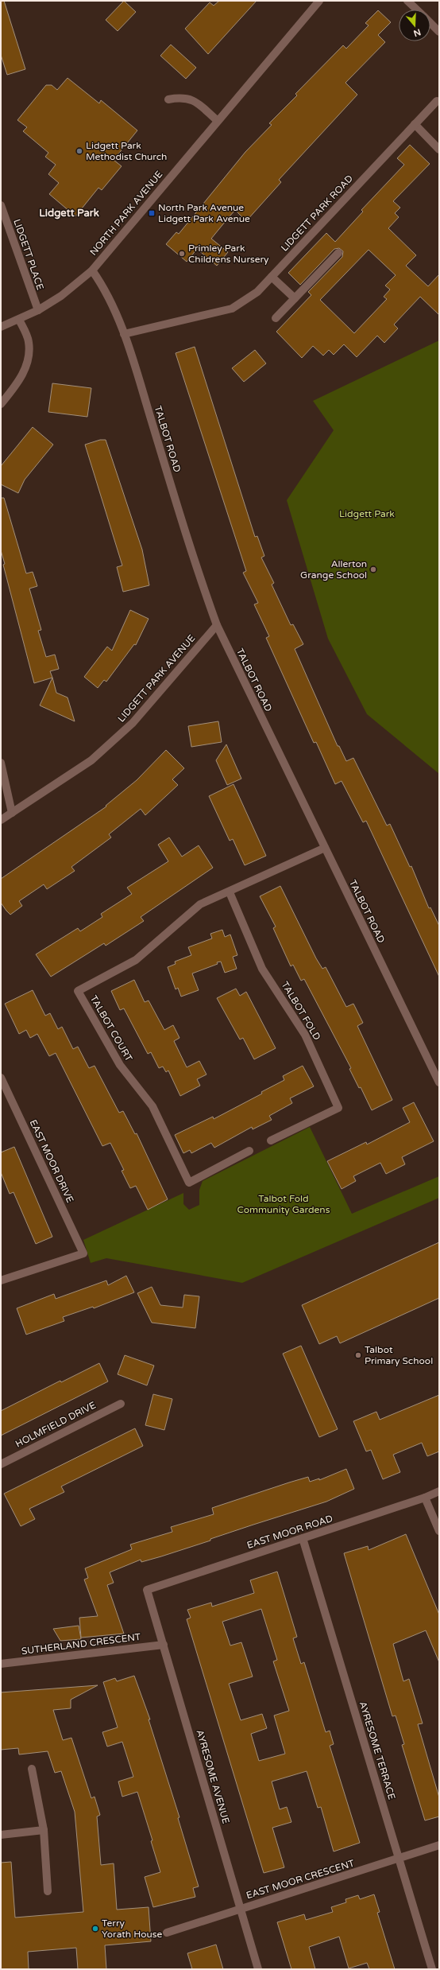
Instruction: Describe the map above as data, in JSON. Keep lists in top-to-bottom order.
{
  "streets": {
    "street": [
      "NORTH PARK AVENUE",
      "LIDGETT PARK ROAD",
      "LIDGETT PLACE",
      "TALBOT ROAD",
      "LIDGETT PARK AVENUE",
      "TALBOT FOLD",
      "TALBOT COURT",
      "EAST MOOR DRIVE",
      "HOLMFIELD DRIVE",
      "EAST MOOR ROAD",
      "SUTHERLAND CRESCENT",
      "AYRESOME TERRACE",
      "AYRESOME AVENUE",
      "EAST MOOR CRESCENT"
    ]
  },
  "crossings": [
    ["NORTH PARK AVENUE", "LIDGETT PLACE"],
    ["NORTH PARK AVENUE", "TALBOT ROAD"],
    ["LIDGETT PARK ROAD", "TALBOT ROAD"],
    ["TALBOT ROAD", "LIDGETT PARK AVENUE"],
    ["TALBOT ROAD", "TALBOT COURT"],
    ["TALBOT FOLD", "TALBOT COURT"],
    ["EAST MOOR ROAD", "AYRESOME TERRACE"],
    ["EAST MOOR ROAD", "AYRESOME AVENUE"],
    ["SUTHERLAND CRESCENT", "AYRESOME AVENUE"],
    ["AYRESOME TERRACE", "EAST MOOR CRESCENT"],
    ["AYRESOME AVENUE", "EAST MOOR CRESCENT"]
  ],
  "districts": ["Lidgett Park"],
  "parks": ["Lidgett Park", "Talbot Fold Community Gardens"],
  "places": {
    "other": [
      "Lidgett Park Methodist Church",
      "Primley Park Childrens Nursery",
      "Allerton Grange School",
      "Talbot Primary School",
      "Terry Yorath House"
    ],
    "transit": ["North Park Avenue Lidgett Park Avenue"]
  },
  "north": "bottom"
}
